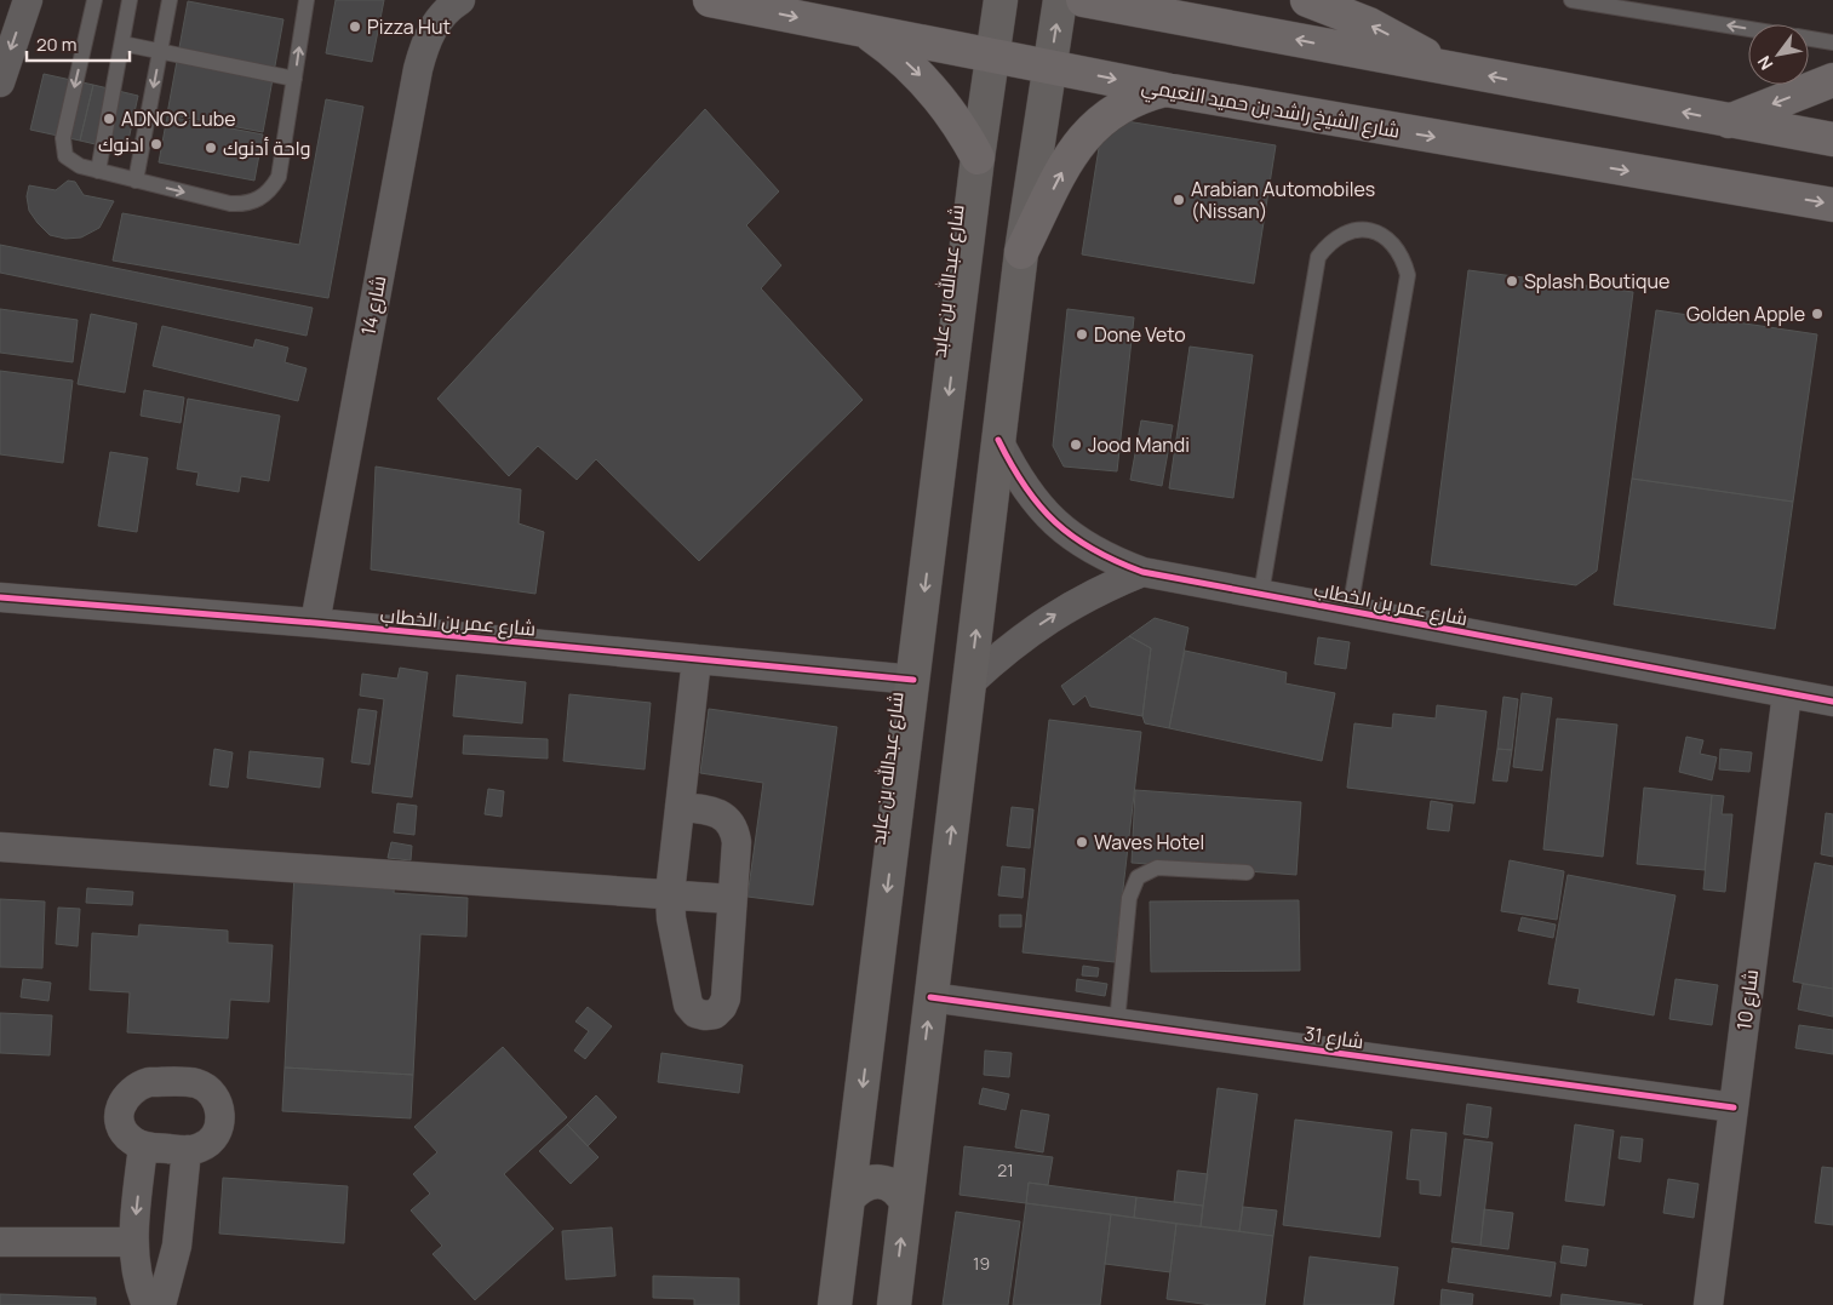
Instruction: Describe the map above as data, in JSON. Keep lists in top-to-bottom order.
{
  "streets": {
    "main road": ["شارع الشيخ راشد بن حميد النعيمي", "شارع عبدالله بن عابد"],
    "street": [
      "شارع 14",
      "شارع عمر بن الخطاب",
      "شارع 10",
      "شارع 31"
    ]
  },
  "crossings": [
    ["شارع الشيخ راشد بن حميد النعيمي", "شارع عبدالله بن عابد"],
    ["شارع عبدالله بن عابد", "شارع عمر بن الخطاب"],
    ["شارع 14", "شارع عمر بن الخطاب"],
    ["شارع عمر بن الخطاب", "شارع 10"],
    ["شارع 10", "شارع 31"]
  ],
  "places": [
    "Pizza Hut",
    "ADNOC Lube",
    "ادنوك",
    "واحة أدنوك",
    "Arabian Automobiles (Nissan)",
    "Splash Boutique",
    "Golden Apple",
    "Done Veto",
    "Jood Mandi",
    "Waves Hotel"
  ],
  "house_numbers": ["21", "19"],
  "scale_bar": "20 m",
  "north": "bottom left"
}
